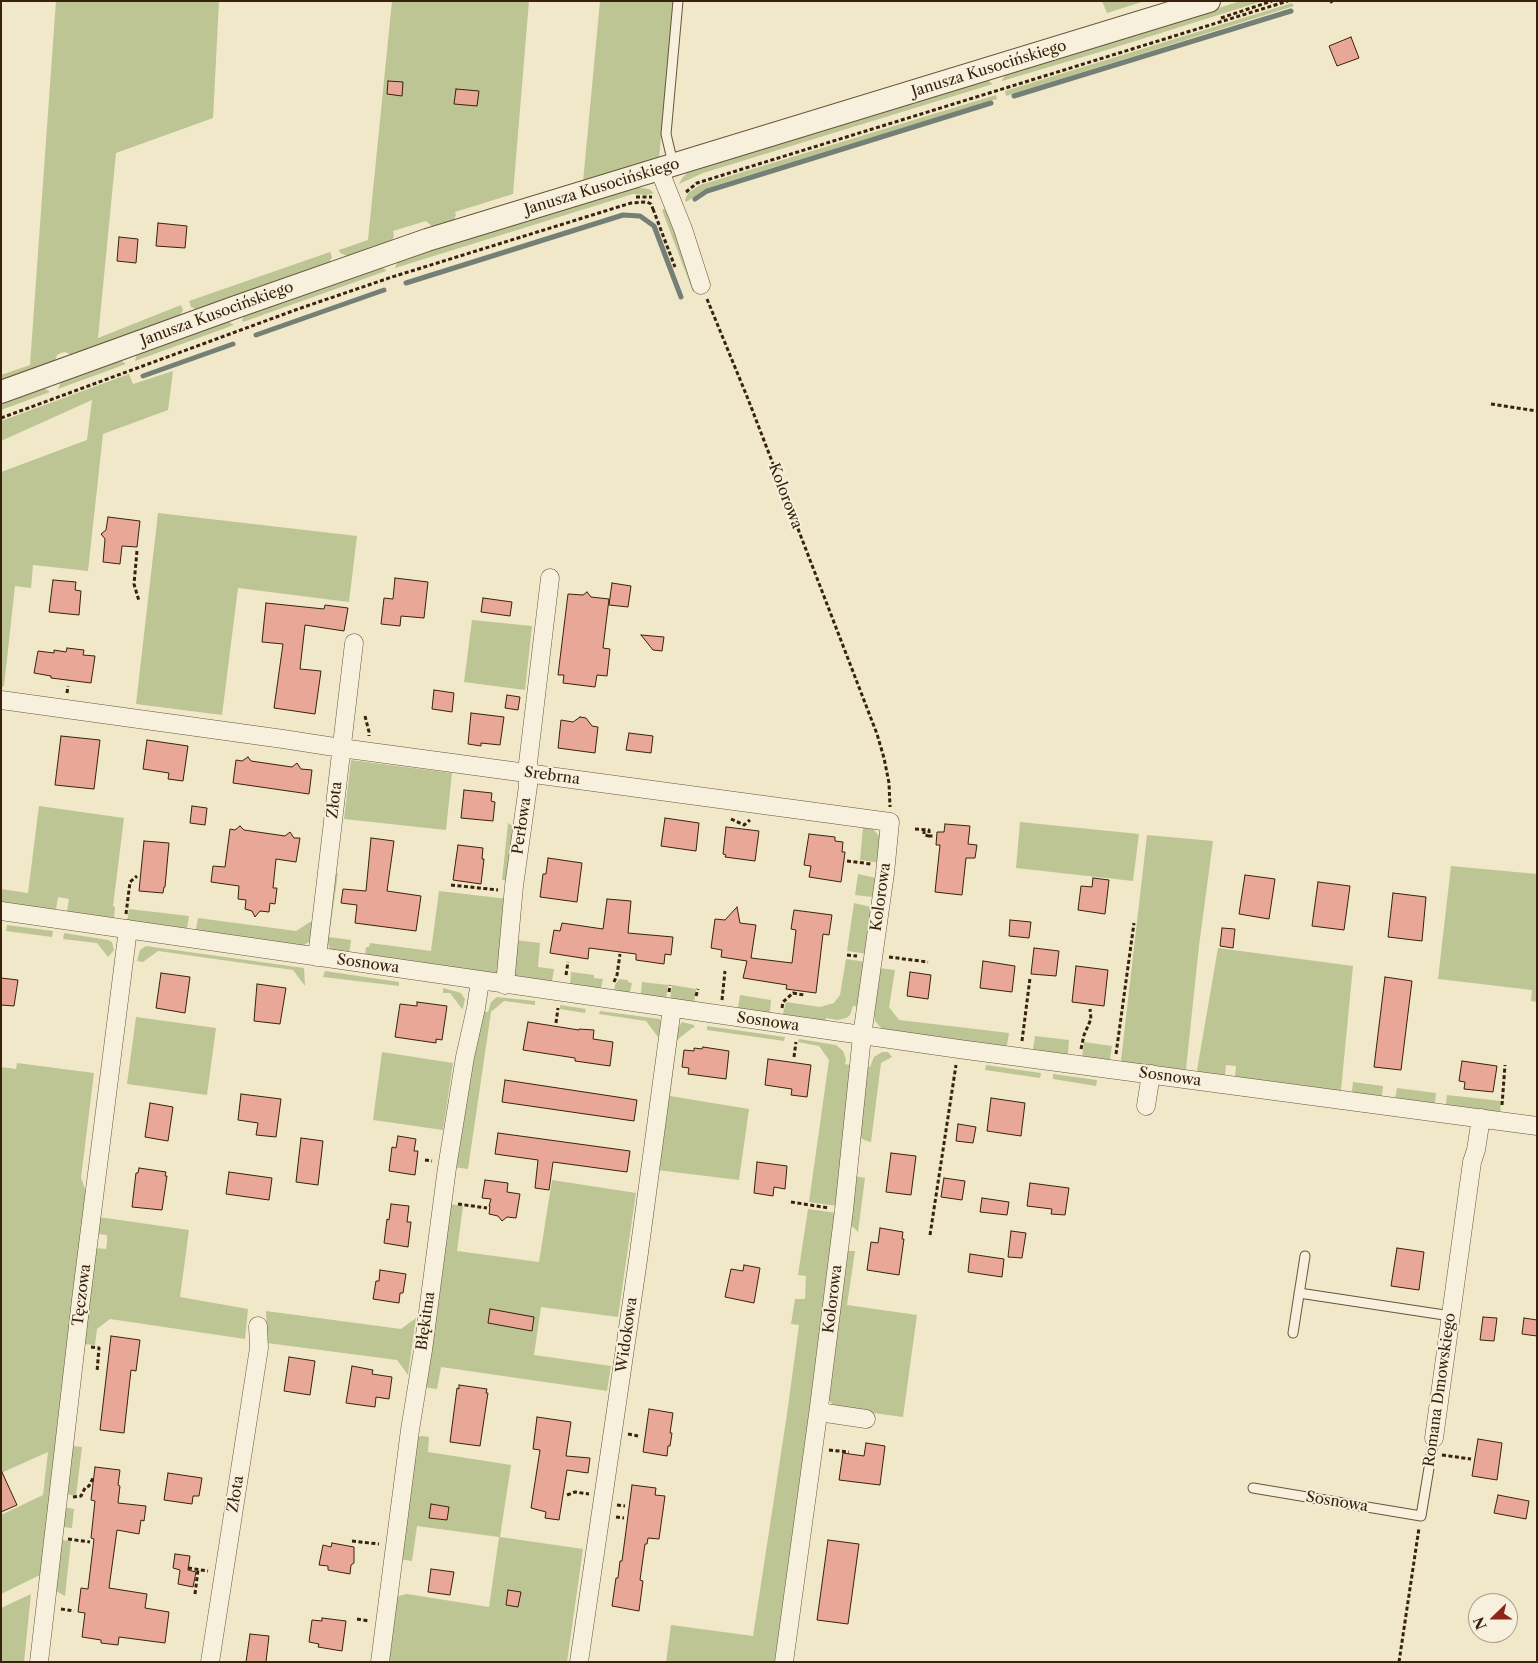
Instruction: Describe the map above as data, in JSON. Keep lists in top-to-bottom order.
{
  "streets": {
    "street": [
      "Janusza Kusocińskiego",
      "Kolorowa",
      "Srebrna",
      "Złota",
      "Perłowa",
      "Sosnowa",
      "Tęczowa",
      "Błękitna",
      "Widokowa",
      "Romana Dmowskiego"
    ]
  },
  "crossings": [
    ["Kolorowa", "Srebrna"],
    ["Kolorowa", "Sosnowa"],
    ["Srebrna", "Złota"],
    ["Srebrna", "Perłowa"],
    ["Złota", "Sosnowa"],
    ["Perłowa", "Sosnowa"],
    ["Sosnowa", "Tęczowa"],
    ["Sosnowa", "Błękitna"],
    ["Sosnowa", "Widokowa"],
    ["Sosnowa", "Romana Dmowskiego"]
  ],
  "north": "left"
}
